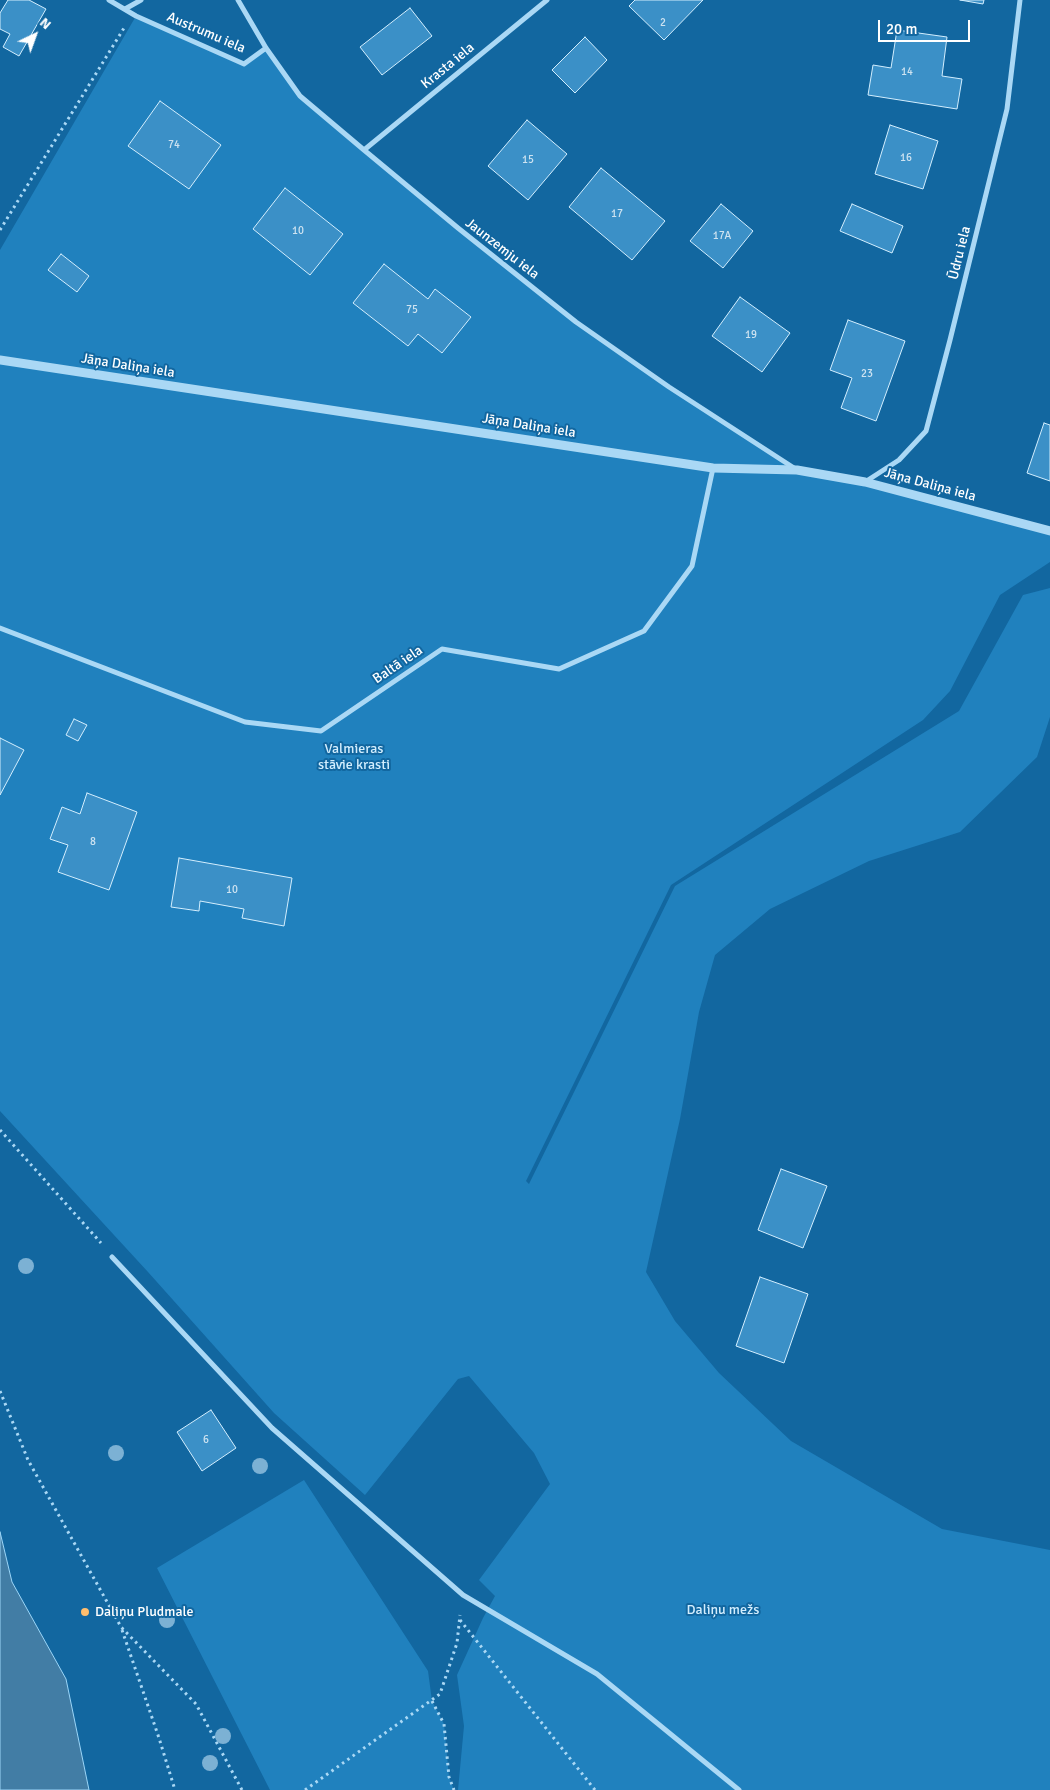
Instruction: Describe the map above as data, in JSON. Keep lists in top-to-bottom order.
{
  "streets": {
    "street": [
      "Austrumu iela",
      "Krasta iela",
      "Jaunzemju iela",
      "Ūdru iela",
      "Jāņa Daliņa iela",
      "Baltā iela"
    ]
  },
  "crossings": [
    ["Austrumu iela", "Jaunzemju iela"],
    ["Krasta iela", "Jaunzemju iela"],
    ["Jaunzemju iela", "Jāņa Daliņa iela"],
    ["Ūdru iela", "Jāņa Daliņa iela"],
    ["Jāņa Daliņa iela", "Baltā iela"]
  ],
  "parks": ["Valmieras stāvie krasti", "Daliņu mežs"],
  "places": ["Daliņu Pludmale"],
  "house_numbers": [
    "2",
    "14",
    "74",
    "16",
    "15",
    "17",
    "10",
    "17A",
    "75",
    "19",
    "23",
    "8",
    "10",
    "6"
  ],
  "scale_bar": "20 m",
  "north": "top right"
}
